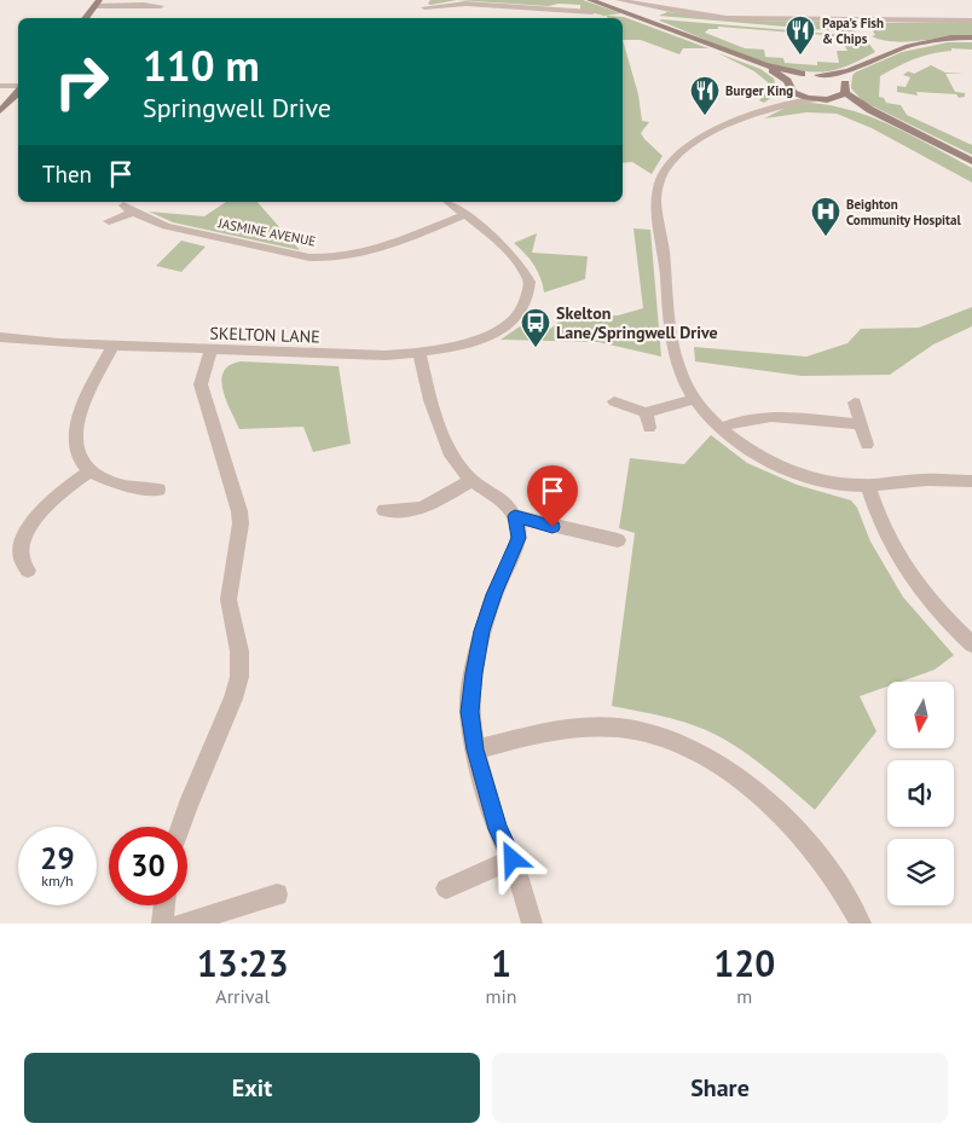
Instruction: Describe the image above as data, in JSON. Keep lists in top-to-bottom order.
{
  "streets": {
    "street": ["JASMINE AVENUE", "SKELTON LANE"]
  },
  "crossings": [
    ["JASMINE AVENUE", "SKELTON LANE"]
  ],
  "places": {
    "restaurant": ["Papa's Fish & Chips", "Burger King"],
    "hospital": ["Beighton Community Hospital"],
    "bus stop": ["Skelton Lane/Springwell Drive"]
  },
  "north": "bottom",
  "page": {
    "turn": ["110 m", "Springwell Drive"],
    "then": "Then",
    "speed": "29 km/h",
    "limit": "30",
    "eta": [
      "13:23",
      "Arrival",
      "1",
      "min",
      "120",
      "m"
    ],
    "buttons": ["Exit", "Share"]
  }
}
